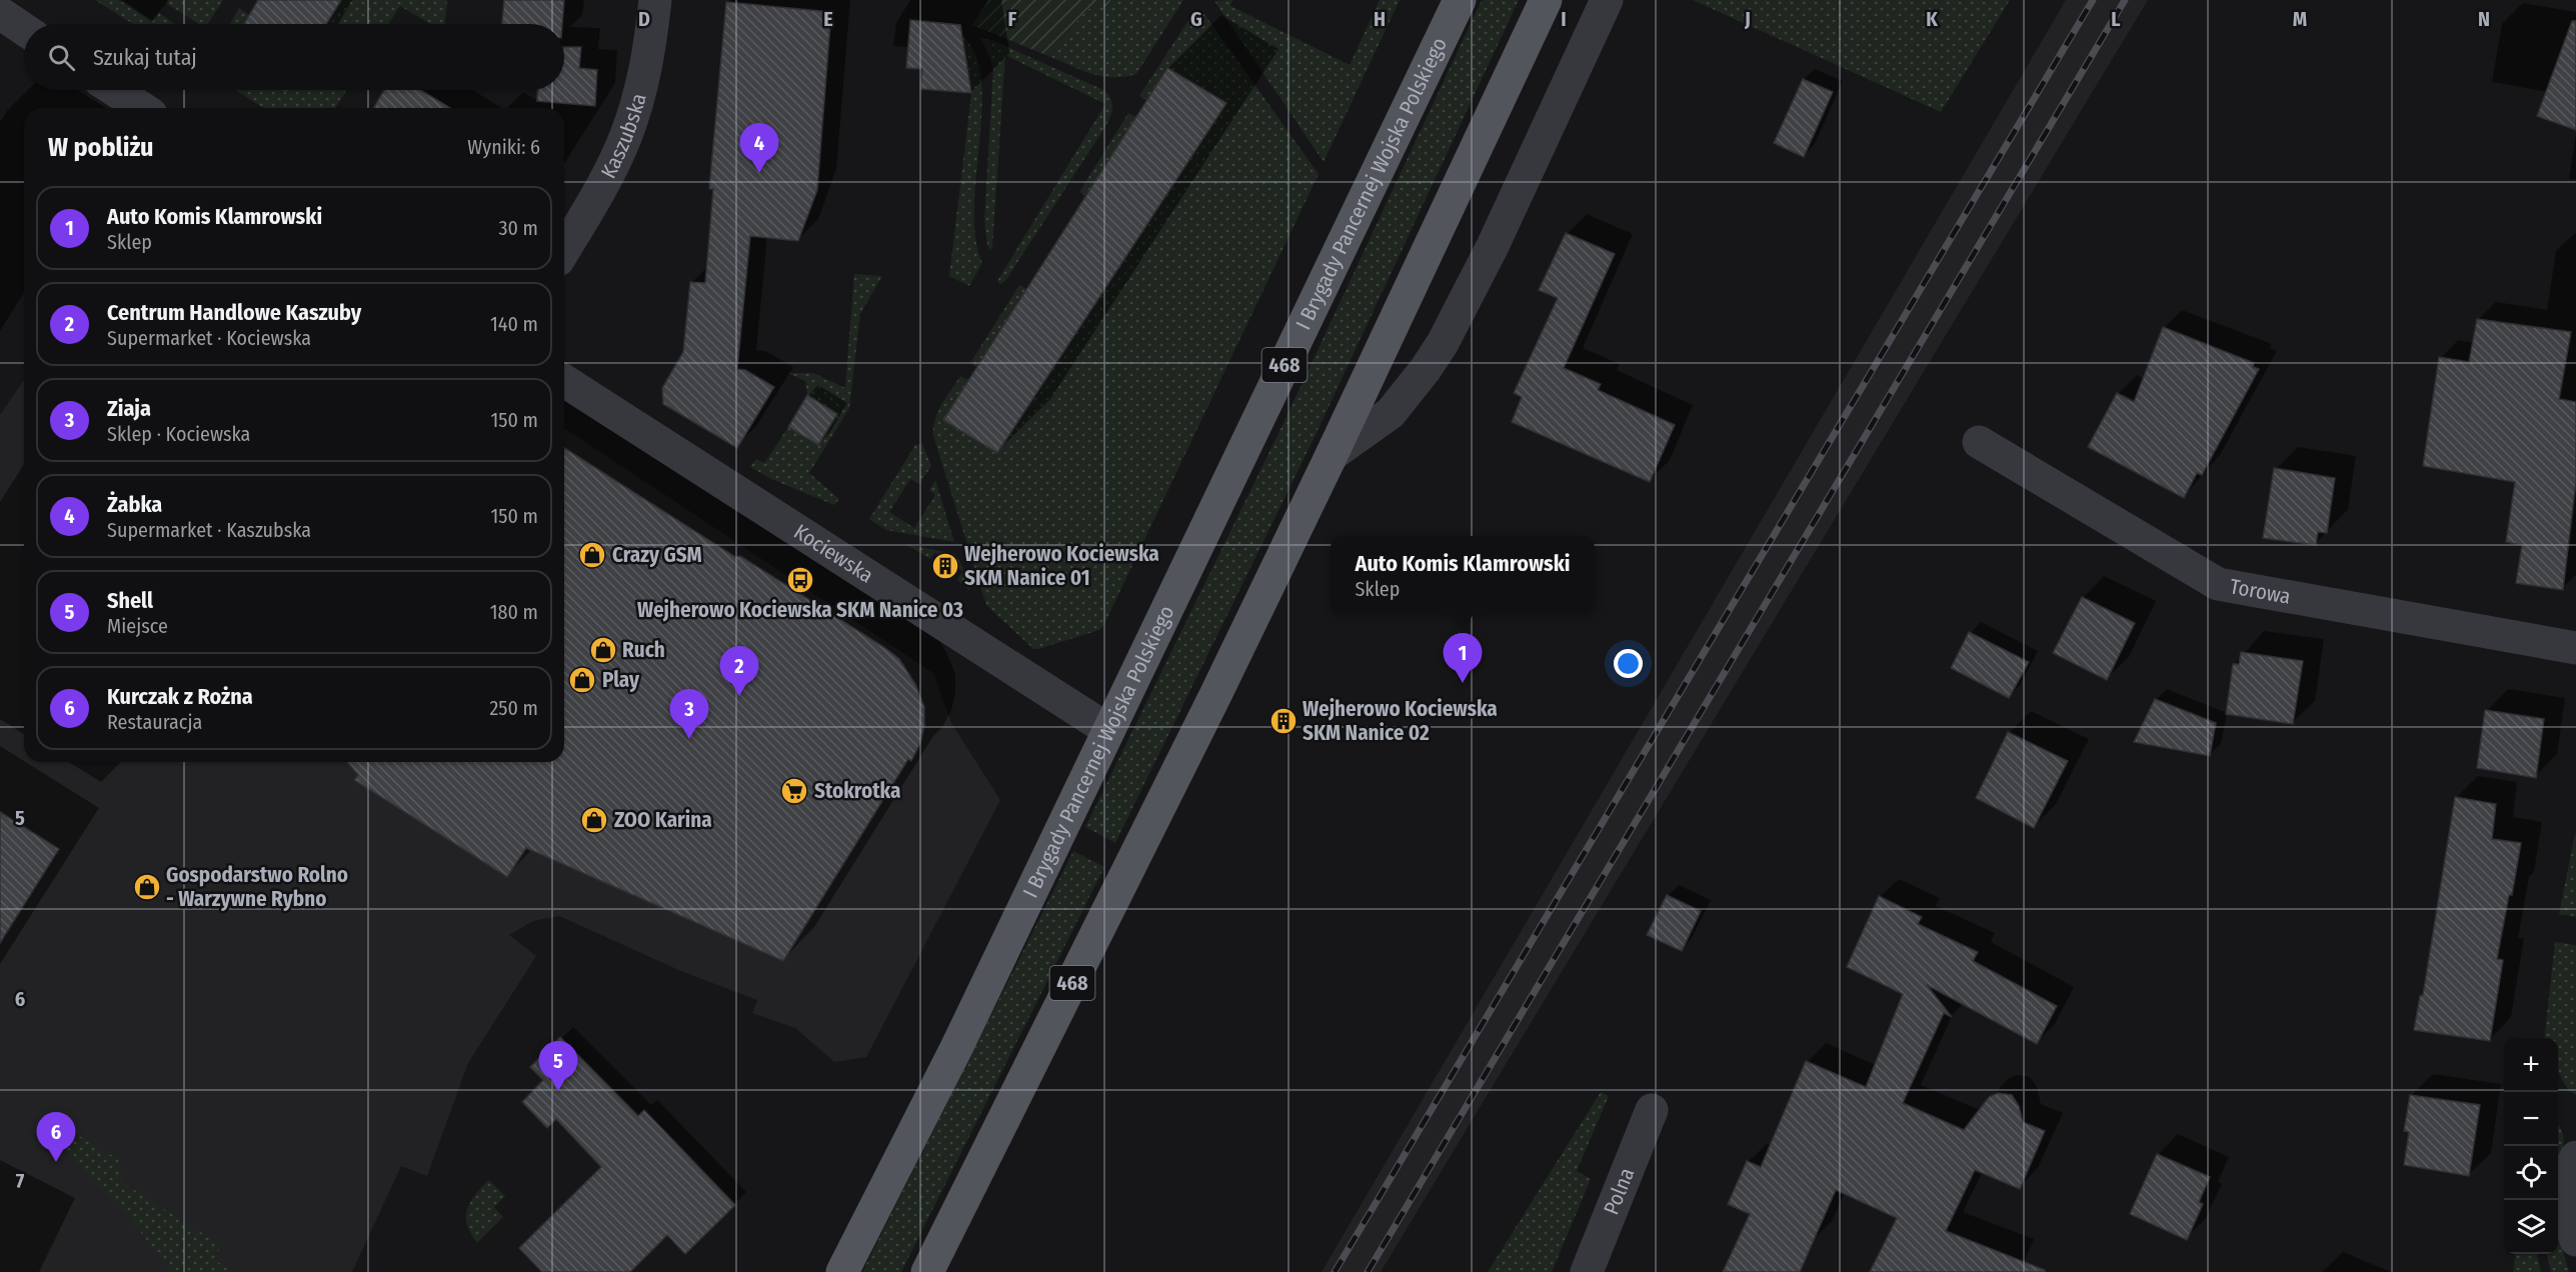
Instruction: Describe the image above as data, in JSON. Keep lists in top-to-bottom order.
{
  "streets": {
    "main road": ["I Brygady Pancernej Wojska Polskiego", "468"],
    "street": [
      "Kaszubska",
      "Kociewska",
      "Torowa",
      "Polna"
    ]
  },
  "crossings": [
    ["I Brygady Pancernej Wojska Polskiego", "Kociewska"]
  ],
  "places": {
    "shop": [
      "Crazy GSM",
      "Ruch",
      "Play",
      "ZOO Karina",
      "Gospodarstwo Rolno - Warzywne Rybno"
    ],
    "building": ["Wejherowo Kociewska SKM Nanice 01", "Wejherowo Kociewska SKM Nanice 02"],
    "bus stop": ["Wejherowo Kociewska SKM Nanice 03"],
    "supermarket": ["Stokrotka"]
  },
  "page": {
    "search": "Szukaj tutaj",
    "heading": ["W pobliżu", "Wyniki: 6"],
    "pins": [
      "4",
      "1",
      "2",
      "3",
      "5",
      "6"
    ],
    "list": [
      {
        "mark": "1",
        "name": "Auto Komis Klamrowski",
        "note": "Sklep",
        "value": "30 m"
      },
      {
        "mark": "2",
        "name": "Centrum Handlowe Kaszuby",
        "note": "Supermarket · Kociewska",
        "value": "140 m"
      },
      {
        "mark": "3",
        "name": "Ziaja",
        "note": "Sklep · Kociewska",
        "value": "150 m"
      },
      {
        "mark": "4",
        "name": "Żabka",
        "note": "Supermarket · Kaszubska",
        "value": "150 m"
      },
      {
        "mark": "5",
        "name": "Shell",
        "note": "Miejsce",
        "value": "180 m"
      },
      {
        "mark": "6",
        "name": "Kurczak z Rożna",
        "note": "Restauracja",
        "value": "250 m"
      }
    ],
    "popup": ["Auto Komis Klamrowski", "Sklep"],
    "map_buttons": ["+", "−"]
  },
  "grid": {
    "columns": [
      "D",
      "E",
      "F",
      "G",
      "H",
      "I",
      "J",
      "K",
      "L",
      "M",
      "N"
    ],
    "rows": ["5", "6", "7"]
  }
}
